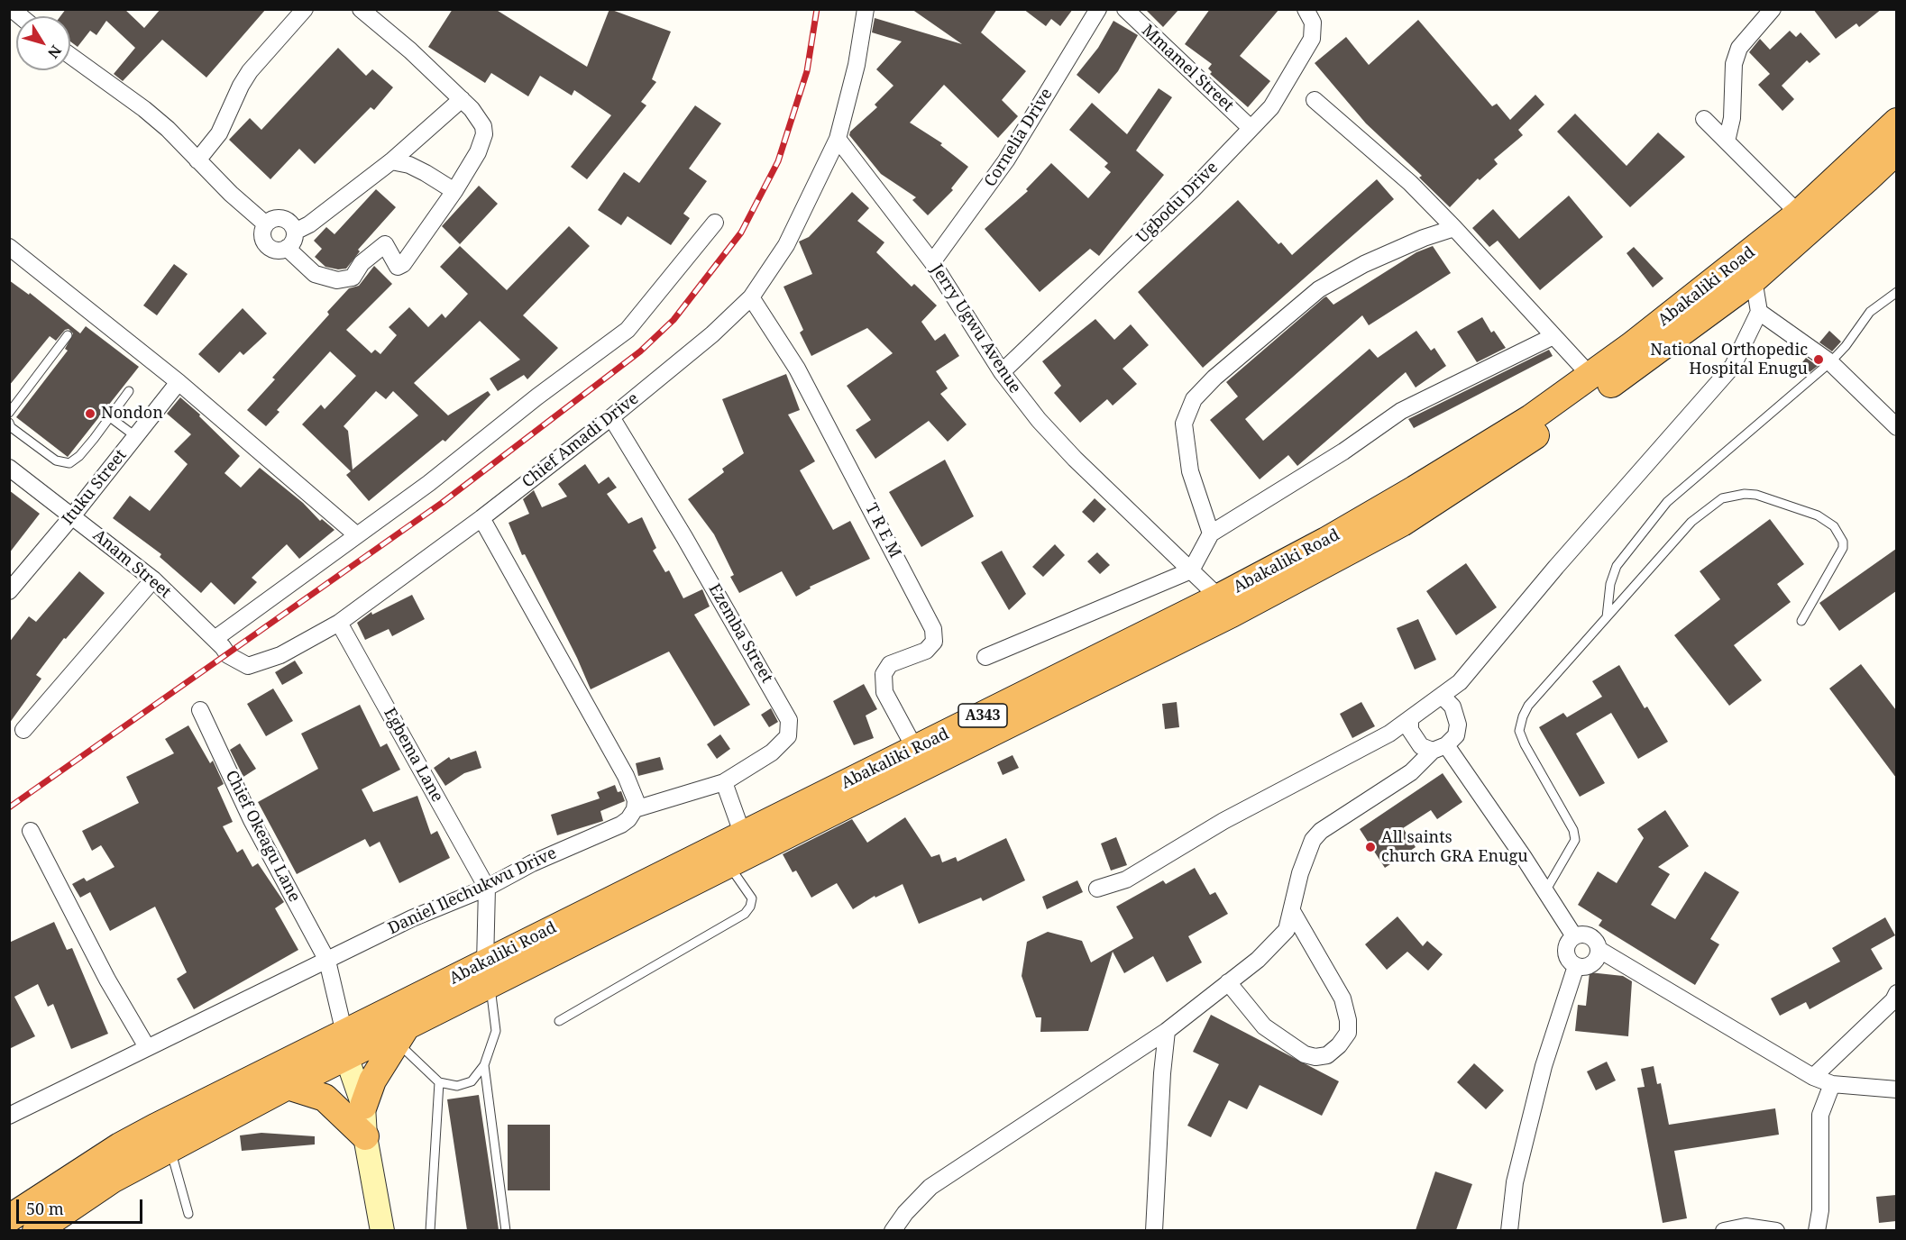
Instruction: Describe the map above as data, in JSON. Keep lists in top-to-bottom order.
{
  "streets": {
    "highway": ["Abakaliki Road", "A343"],
    "street": [
      "Mmamel Street",
      "Cornelia Drive",
      "Ugbodu Drive",
      "Jerry Ugwu Avenue",
      "Chief Amadi Drive",
      "Ituku Street",
      "T R E M",
      "Anam Street",
      "Ezemba Street",
      "Egbema Lane",
      "Chief Okeagu Lane",
      "Daniel Ilechukwu Drive"
    ]
  },
  "crossings": [
    ["Mmamel Street", "Ugbodu Drive"],
    ["Cornelia Drive", "Jerry Ugwu Avenue"],
    ["Ugbodu Drive", "Jerry Ugwu Avenue"],
    ["Abakaliki Road", "Jerry Ugwu Avenue"],
    ["Abakaliki Road", "T R E M"],
    ["Abakaliki Road", "Chief Okeagu Lane"],
    ["Jerry Ugwu Avenue", "Chief Amadi Drive"],
    ["Chief Amadi Drive", "T R E M"],
    ["Chief Amadi Drive", "Anam Street"],
    ["Chief Amadi Drive", "Ezemba Street"],
    ["Chief Amadi Drive", "Egbema Lane"],
    ["Ituku Street", "Anam Street"],
    ["Ezemba Street", "Daniel Ilechukwu Drive"],
    ["Egbema Lane", "Daniel Ilechukwu Drive"],
    ["Chief Okeagu Lane", "Daniel Ilechukwu Drive"]
  ],
  "places": ["National Orthopedic Hospital Enugu", "Nondon", "All saints church GRA Enugu"],
  "scale_bar": "50 m",
  "north": "bottom right"
}
